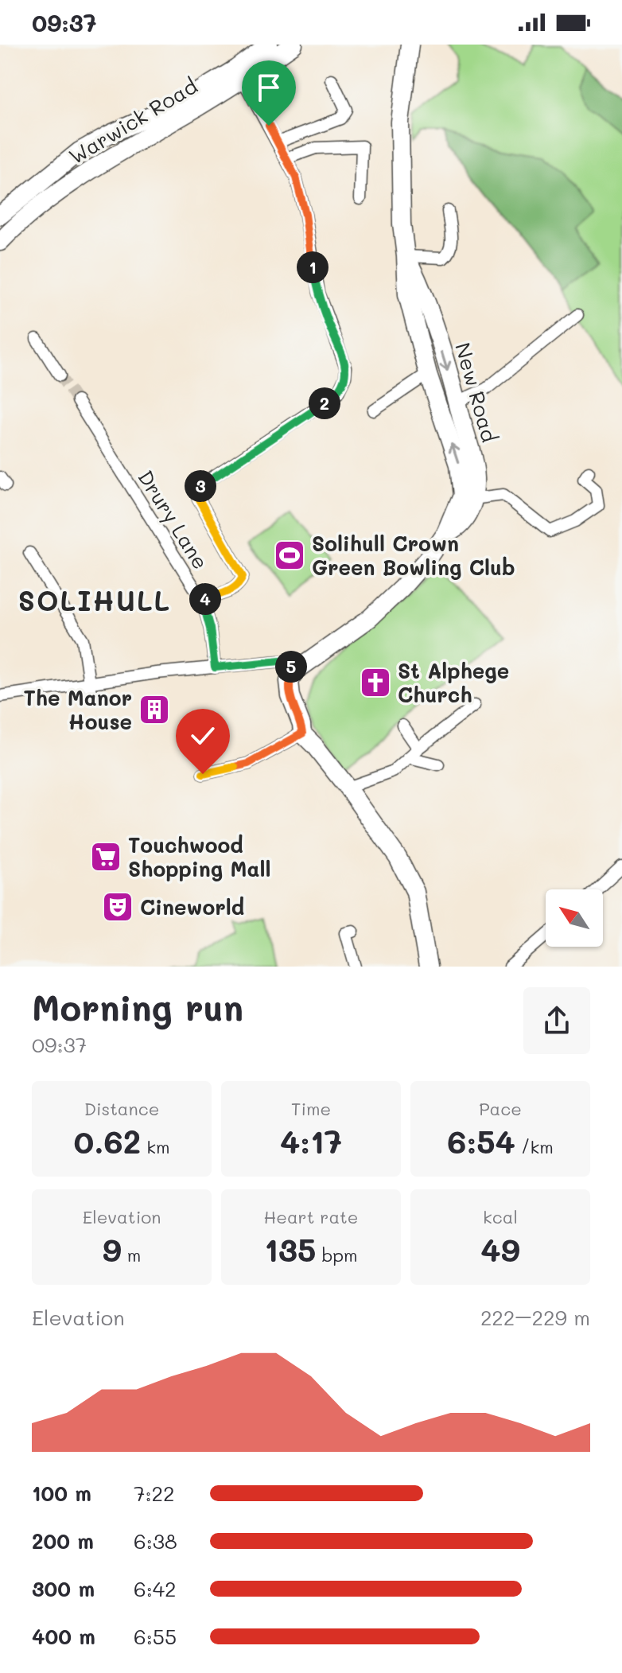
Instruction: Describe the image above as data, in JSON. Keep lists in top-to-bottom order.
{
  "streets": {
    "street": ["Warwick Road", "New Road", "Drury Lane"]
  },
  "districts": ["SOLIHULL"],
  "places": {
    "sports": ["Solihull Crown Green Bowling Club"],
    "church": ["St Alphege Church"],
    "building": ["The Manor House"],
    "supermarket": ["Touchwood Shopping Mall"],
    "theatre": ["Cineworld"]
  },
  "north": "top left",
  "page": {
    "status": "09:37",
    "pins": [
      "1",
      "2",
      "3",
      "4",
      "5"
    ],
    "heading": ["Morning run", "09:37"],
    "stats": [
      ["Distance", "0.62 km"],
      ["Time", "4:17"],
      ["Pace", "6:54 /km"],
      ["Elevation", "9 m"],
      ["Heart rate", "135 bpm"],
      ["kcal", "49"]
    ],
    "chart": ["Elevation", "222–229 m"],
    "list": [
      {
        "name": "100 m",
        "note": "7:22"
      },
      {
        "name": "200 m",
        "note": "6:38"
      },
      {
        "name": "300 m",
        "note": "6:42"
      },
      {
        "name": "400 m",
        "note": "6:55"
      }
    ]
  }
}
